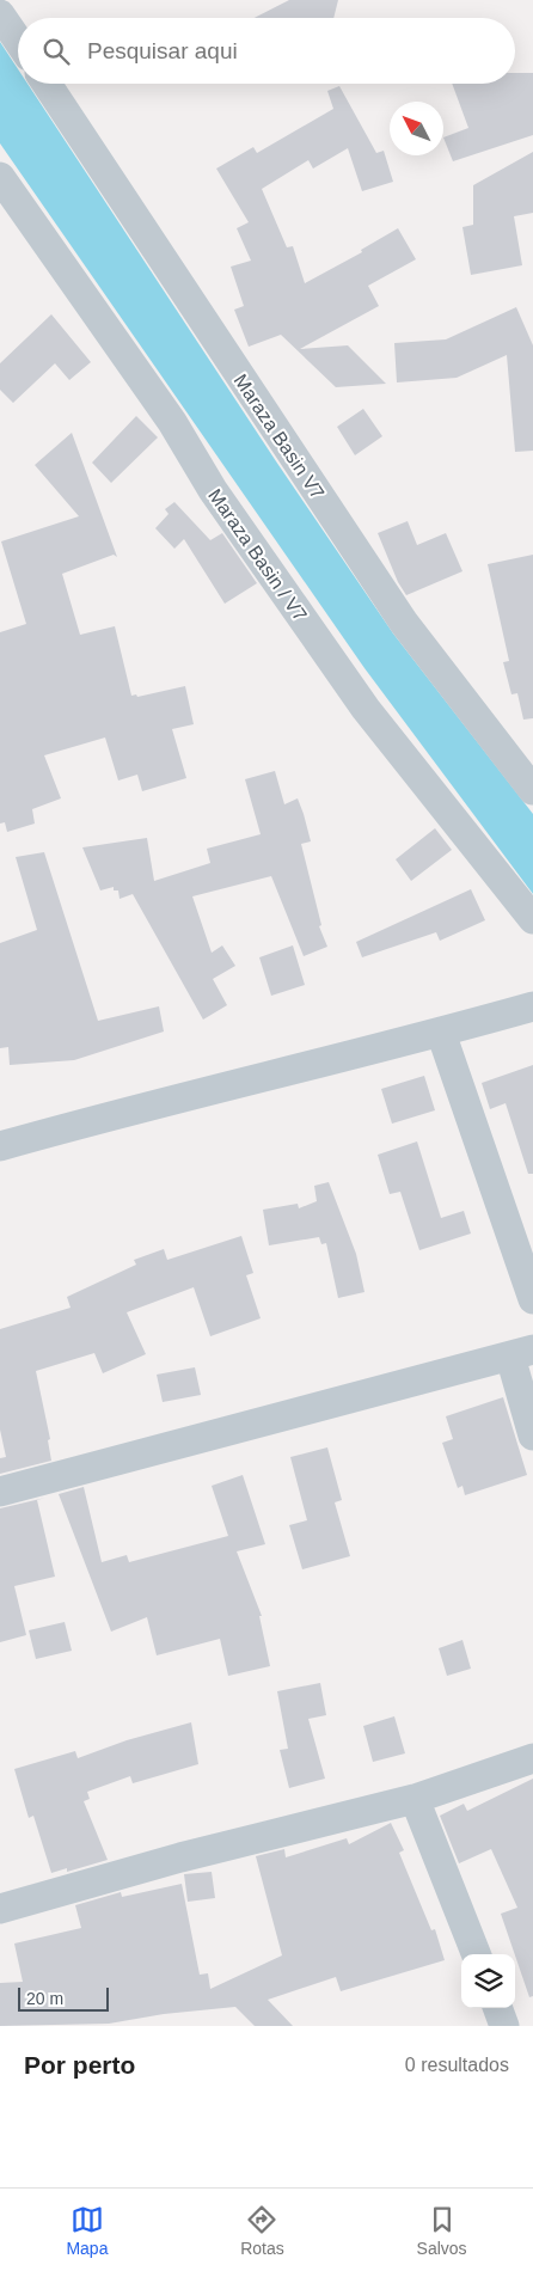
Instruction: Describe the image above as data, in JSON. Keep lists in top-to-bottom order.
{
  "streets": {
    "street": ["Maraza Basin V7", "Maraza Basin / V7"]
  },
  "scale_bar": "20 m",
  "north": "top left",
  "page": {
    "search": "Pesquisar aqui",
    "scale": "20 m",
    "heading": ["Por perto", "0 resultados"],
    "nav": ["Mapa", "Rotas", "Salvos"]
  }
}
